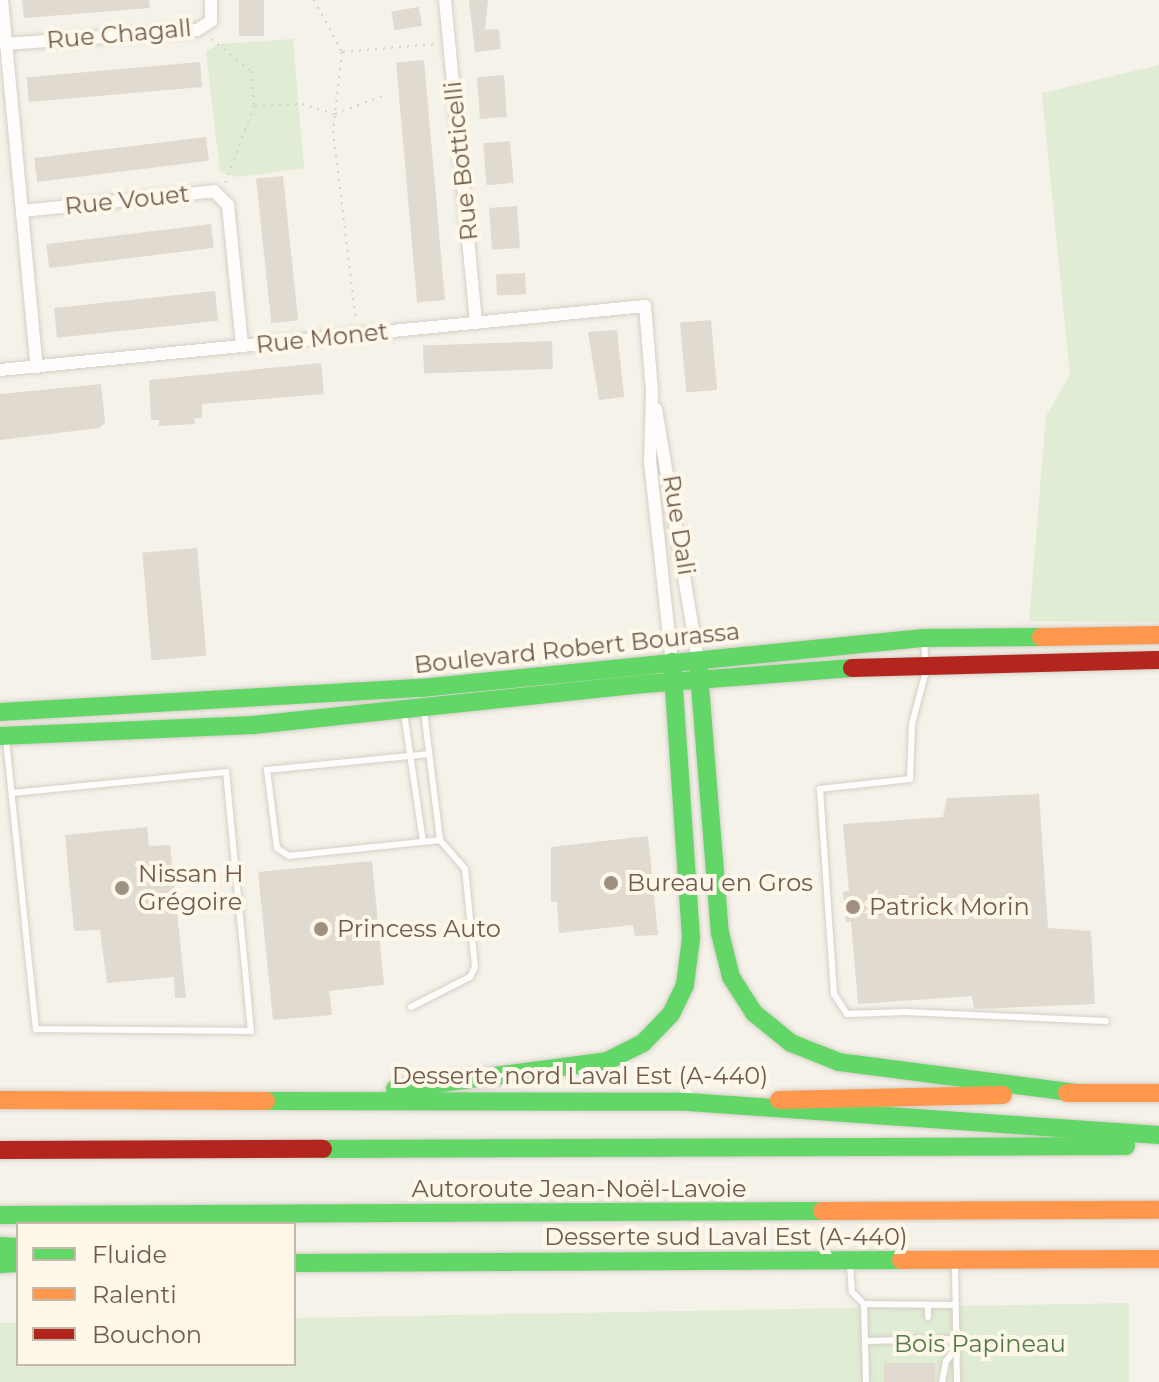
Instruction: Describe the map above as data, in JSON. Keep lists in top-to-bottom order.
{
  "streets": {
    "main road": [
      "Boulevard Robert Bourassa",
      "Desserte nord Laval Est (A-440)",
      "Autoroute Jean-Noël-Lavoie",
      "Desserte sud Laval Est (A-440)"
    ],
    "street": [
      "Rue Chagall",
      "Rue Botticelli",
      "Rue Vouet",
      "Rue Monet",
      "Rue Dali"
    ]
  },
  "crossings": [
    ["Rue Botticelli", "Rue Monet"],
    ["Rue Vouet", "Rue Monet"],
    ["Rue Monet", "Rue Dali"],
    ["Rue Dali", "Boulevard Robert Bourassa"]
  ],
  "parks": ["Bois Papineau"],
  "places": [
    "Bureau en Gros",
    "Nissan H Grégoire",
    "Patrick Morin",
    "Princess Auto"
  ],
  "legend": ["Fluide", "Ralenti", "Bouchon"]
}
